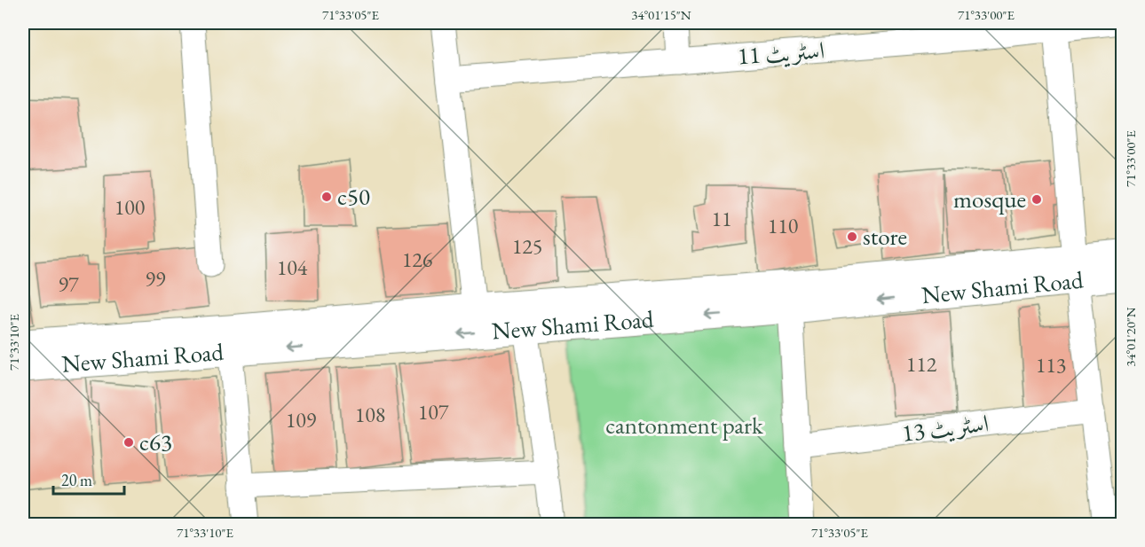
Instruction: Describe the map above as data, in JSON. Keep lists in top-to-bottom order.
{
  "streets": {
    "street": ["اسٹریٹ 11", "New Shami Road", "اسٹریٹ 13"]
  },
  "parks": ["cantonment park"],
  "places": [
    "c50",
    "mosque",
    "store",
    "c63"
  ],
  "house_numbers": [
    "100",
    "11",
    "110",
    "125",
    "126",
    "104",
    "99",
    "97",
    "112",
    "113",
    "107",
    "108",
    "109"
  ],
  "scale_bar": "20 m",
  "coordinates": [
    "71°33'05\"E",
    "34°01'15\"N",
    "71°33'00\"E",
    "34°01'20\"N",
    "71°33'10\"E"
  ]
}
